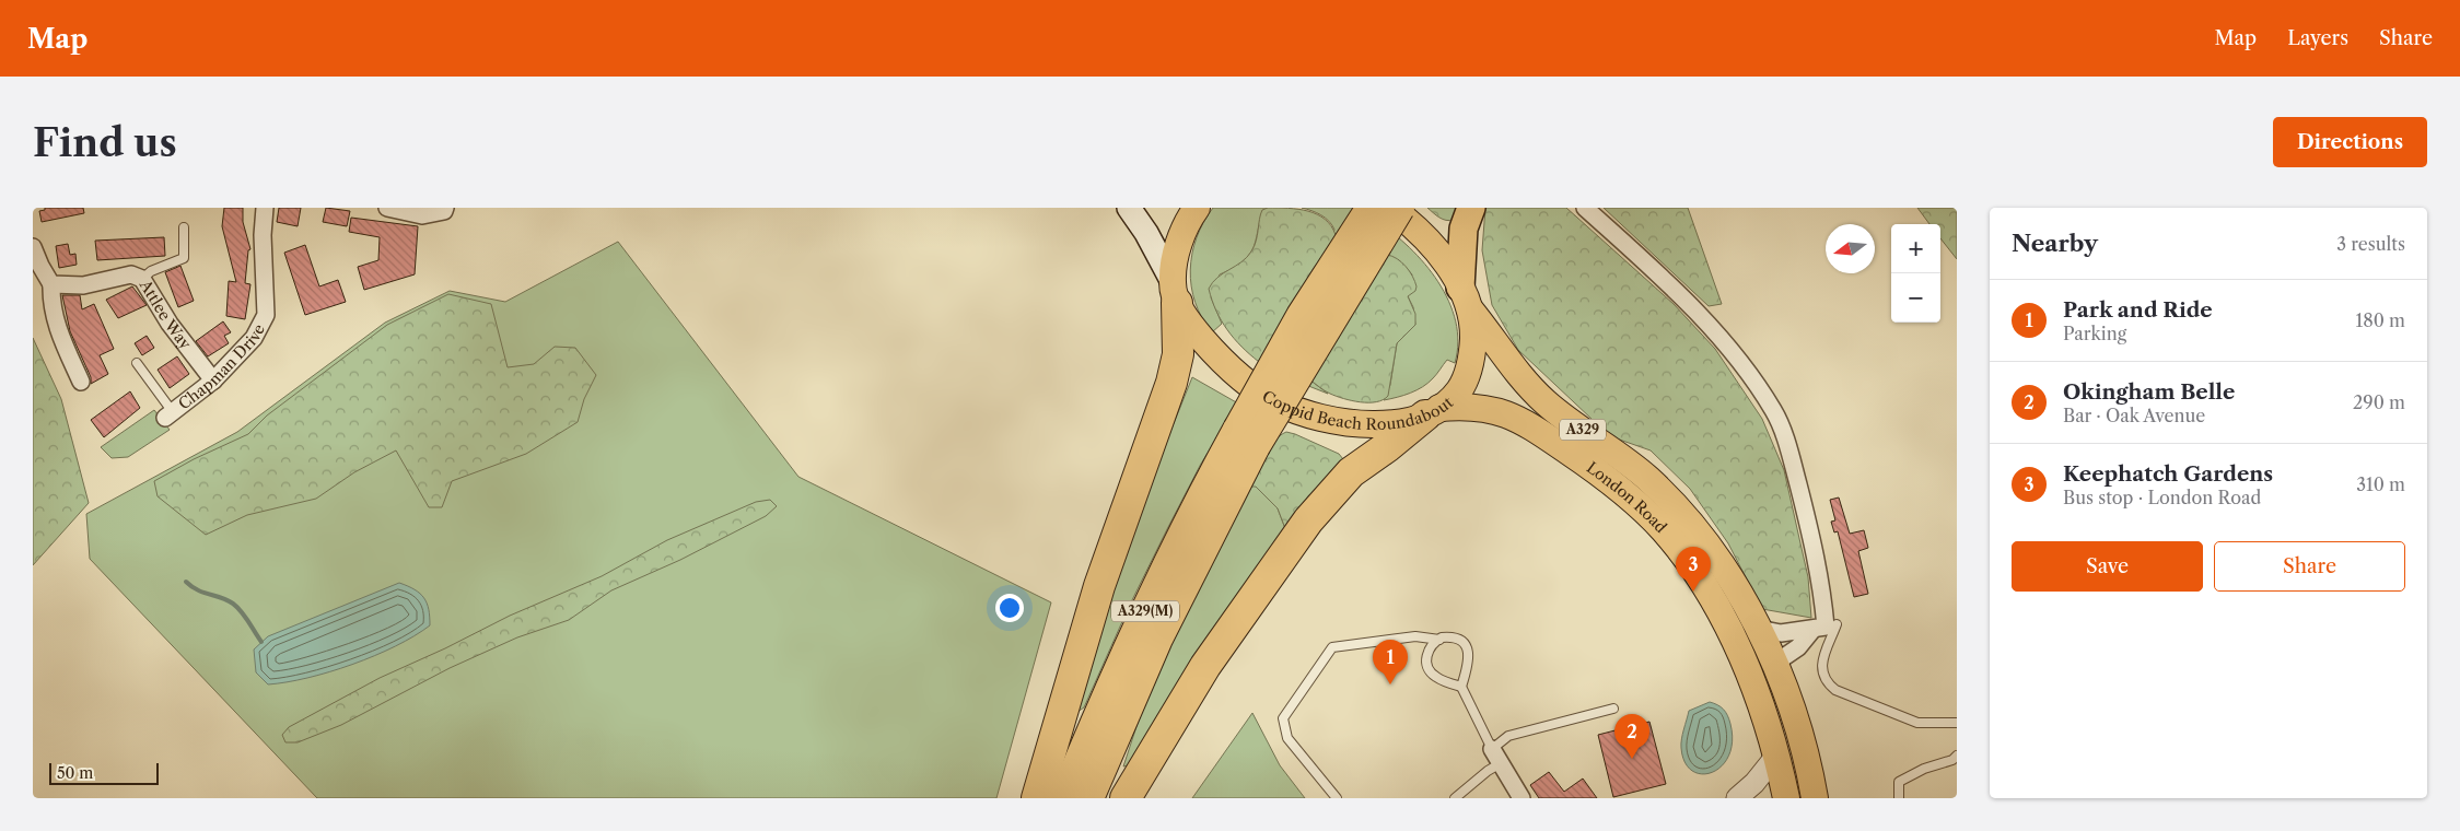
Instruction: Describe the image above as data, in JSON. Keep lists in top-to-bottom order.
{
  "streets": {
    "highway": ["A329(M)"],
    "main road": ["Coppid Beach Roundabout", "A329", "London Road"],
    "street": ["Attlee Way", "Chapman Drive"]
  },
  "crossings": [
    ["Attlee Way", "Chapman Drive"],
    ["Coppid Beach Roundabout", "London Road"],
    ["Coppid Beach Roundabout", "A329(M)"]
  ],
  "scale_bar": "50 m",
  "north": "left",
  "page": {
    "header": "Map",
    "nav": ["Map", "Layers", "Share"],
    "buttons": [
      "Directions",
      ["Save", "Share"]
    ],
    "title": "Find us",
    "heading": ["Nearby", "3 results"],
    "map_buttons": ["+", "−"],
    "list": [
      {
        "mark": "1",
        "name": "Park and Ride",
        "note": "Parking",
        "value": "180 m"
      },
      {
        "mark": "2",
        "name": "Okingham Belle",
        "note": "Bar · Oak Avenue",
        "value": "290 m"
      },
      {
        "mark": "3",
        "name": "Keephatch Gardens",
        "note": "Bus stop · London Road",
        "value": "310 m"
      }
    ],
    "pins": ["3", "1", "2"],
    "scale": "50 m"
  }
}
